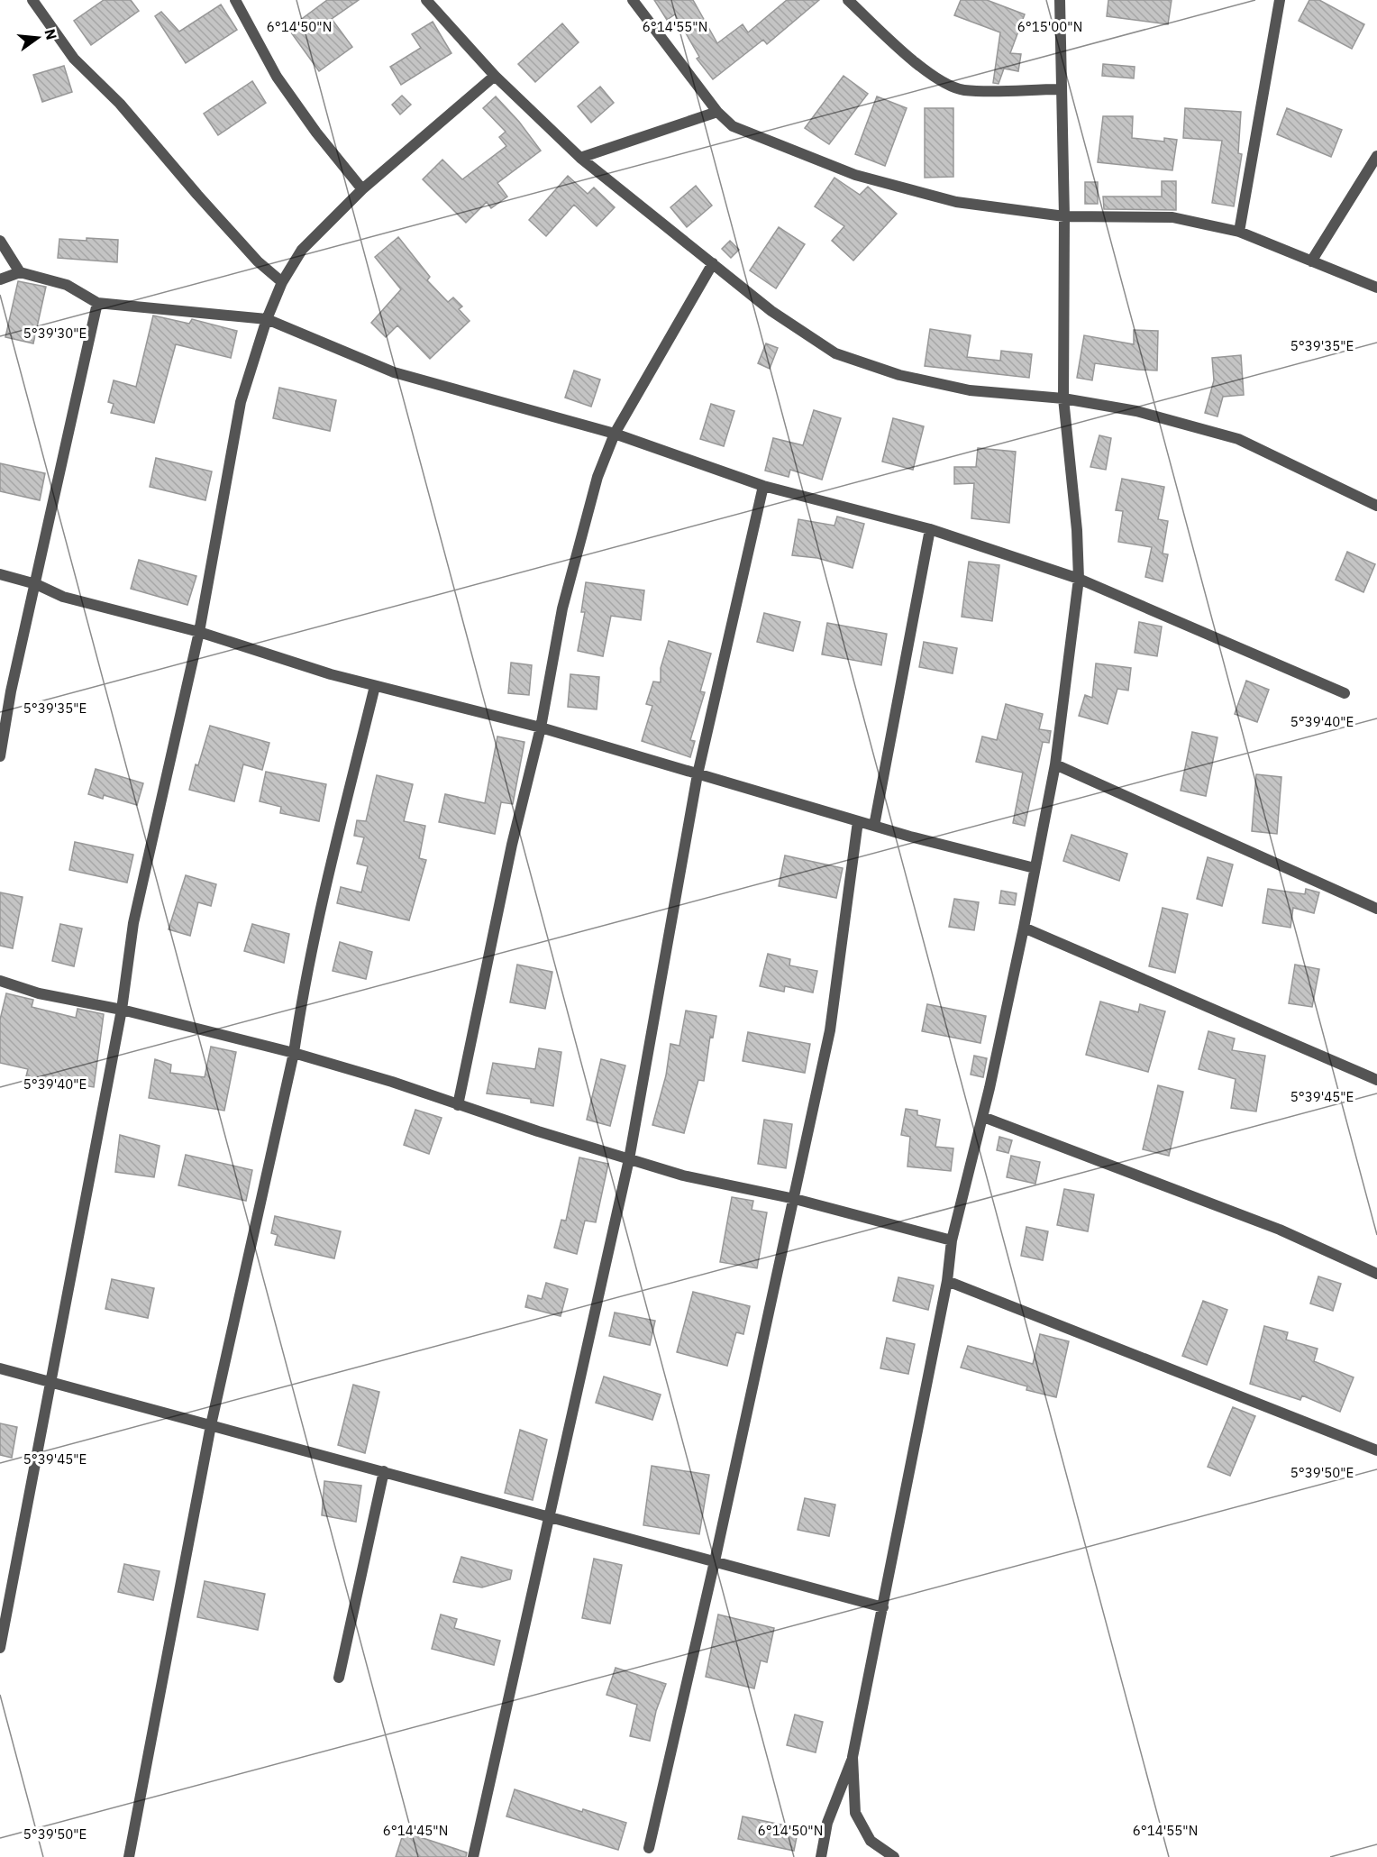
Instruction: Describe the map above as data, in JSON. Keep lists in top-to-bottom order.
{
  "north": "right",
  "coordinates": [
    "6°14'50\"N",
    "6°14'55\"N",
    "6°15'00\"N",
    "5°39'30\"E",
    "5°39'35\"E",
    "5°39'40\"E",
    "5°39'45\"E",
    "5°39'50\"E",
    "6°14'45\"N"
  ]
}
